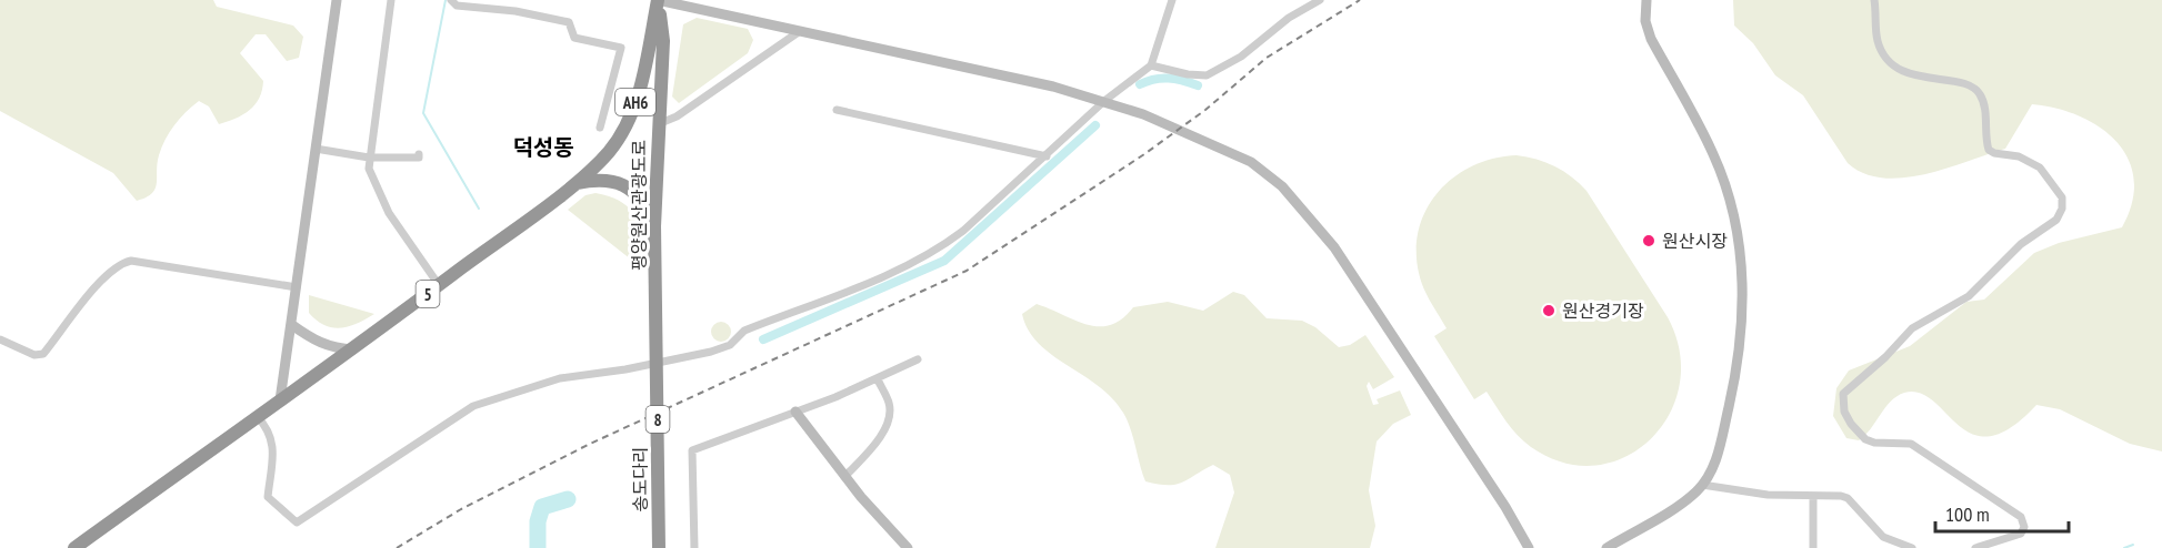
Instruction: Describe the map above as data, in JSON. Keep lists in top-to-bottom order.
{
  "streets": {
    "highway": [
      "AH6",
      "평양원산관광도로",
      "5",
      "8",
      "송도다리"
    ]
  },
  "crossings": [
    ["AH6", "평양원산관광도로"],
    ["AH6", "5"],
    ["AH6", "8"],
    ["평양원산관광도로", "8"],
    ["평양원산관광도로", "송도다리"],
    ["5", "8"]
  ],
  "districts": ["덕성동"],
  "places": ["원산시장", "원산경기장"],
  "scale_bar": "100 m"
}
